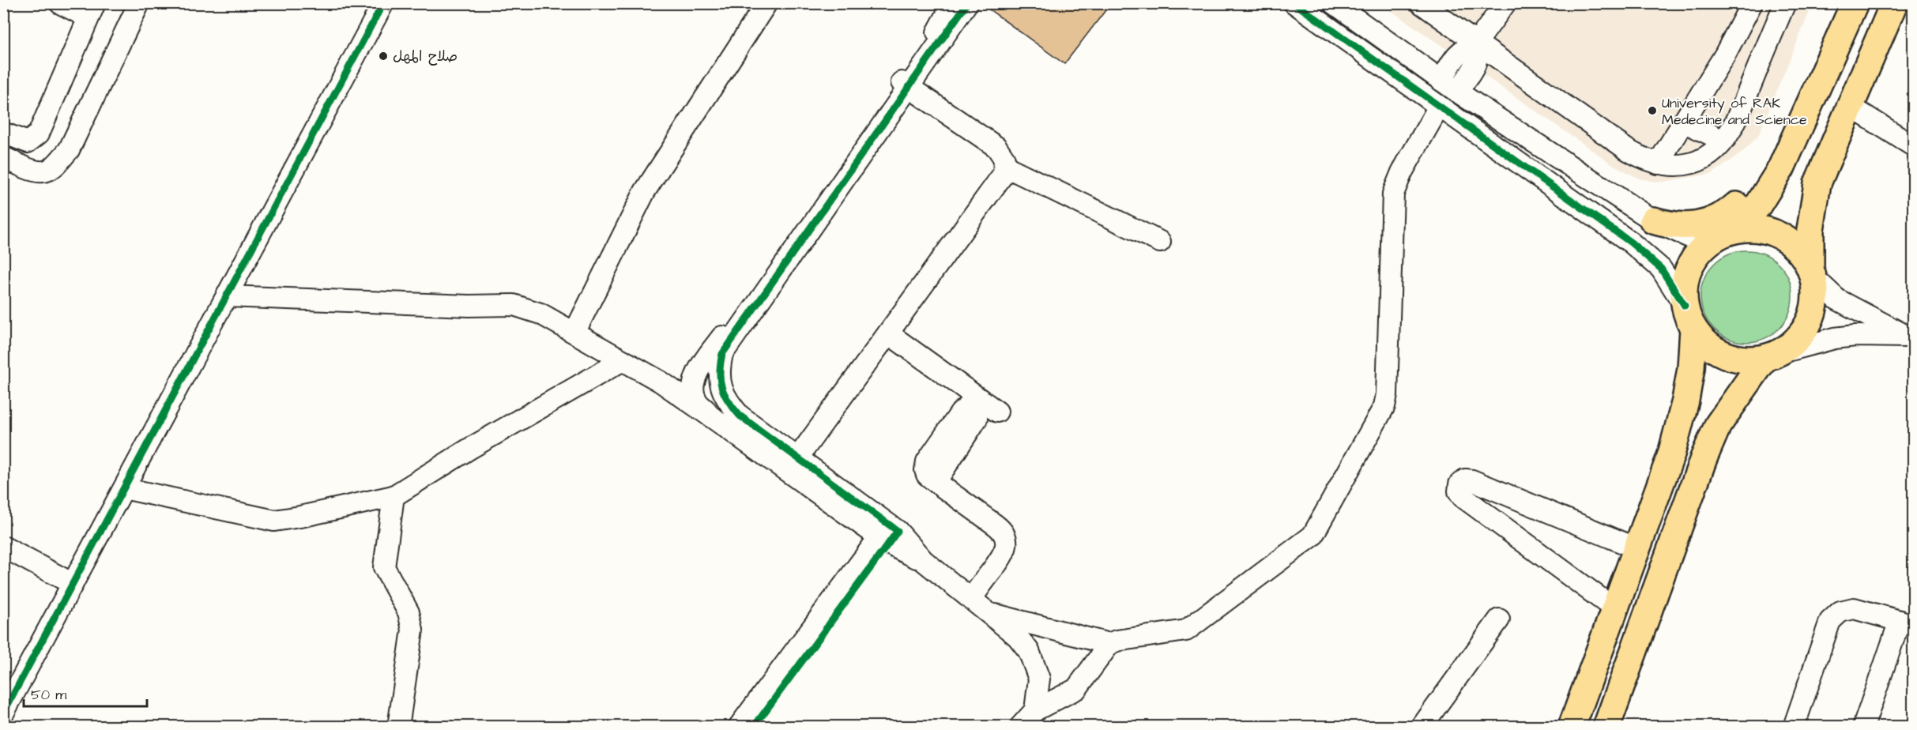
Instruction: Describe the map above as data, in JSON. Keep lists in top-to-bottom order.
{
  "places": ["صلاح المهل", "University of RAK Medecine and Science"],
  "scale_bar": "50 m"
}
